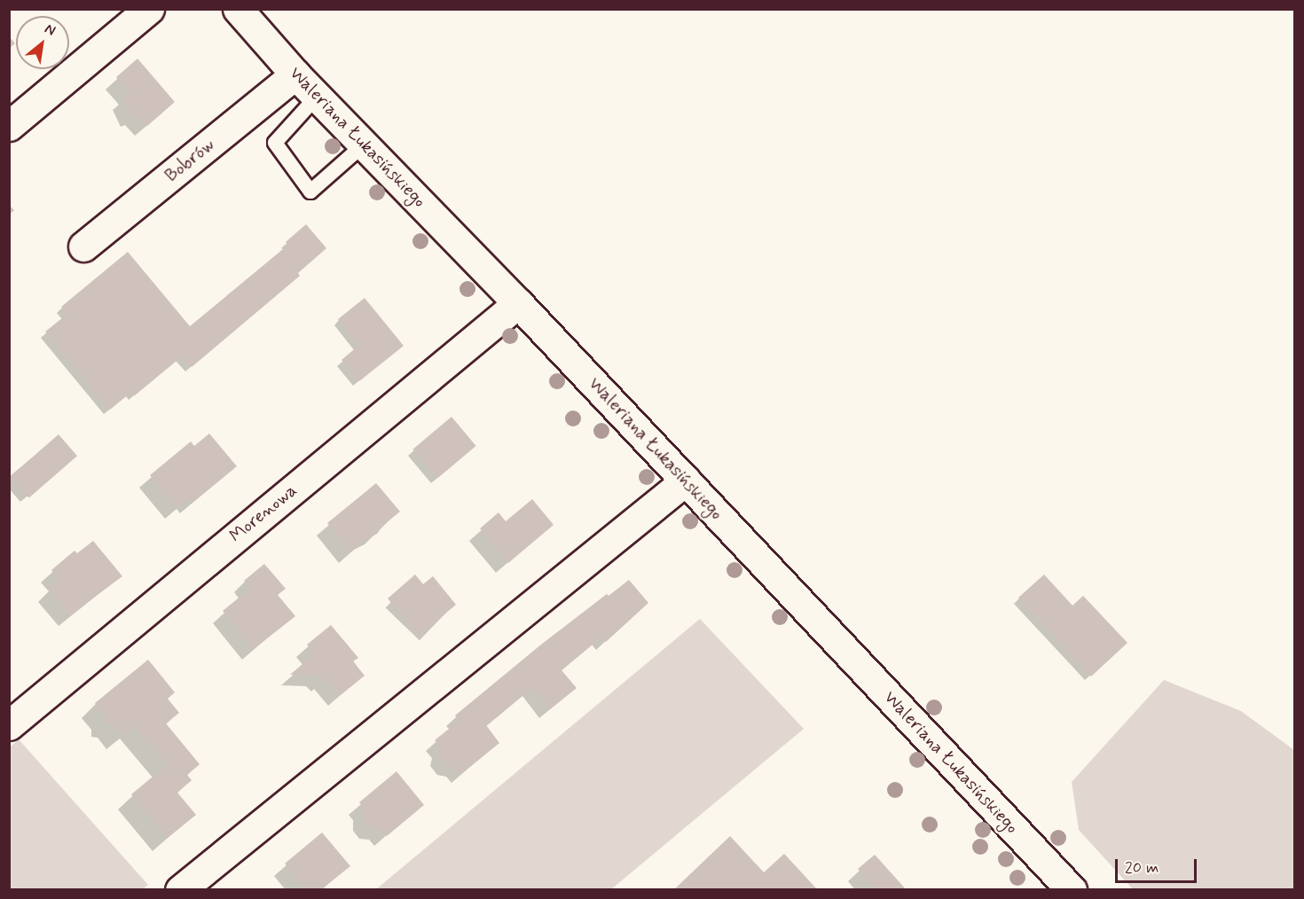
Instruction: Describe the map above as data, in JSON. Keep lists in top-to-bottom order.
{
  "streets": {
    "street": ["Waleriana Łukasińskiego", "Bobrów", "Morenowa"]
  },
  "crossings": [
    ["Waleriana Łukasińskiego", "Bobrów"],
    ["Waleriana Łukasińskiego", "Morenowa"]
  ],
  "scale_bar": "20 m",
  "north": "top right"
}
